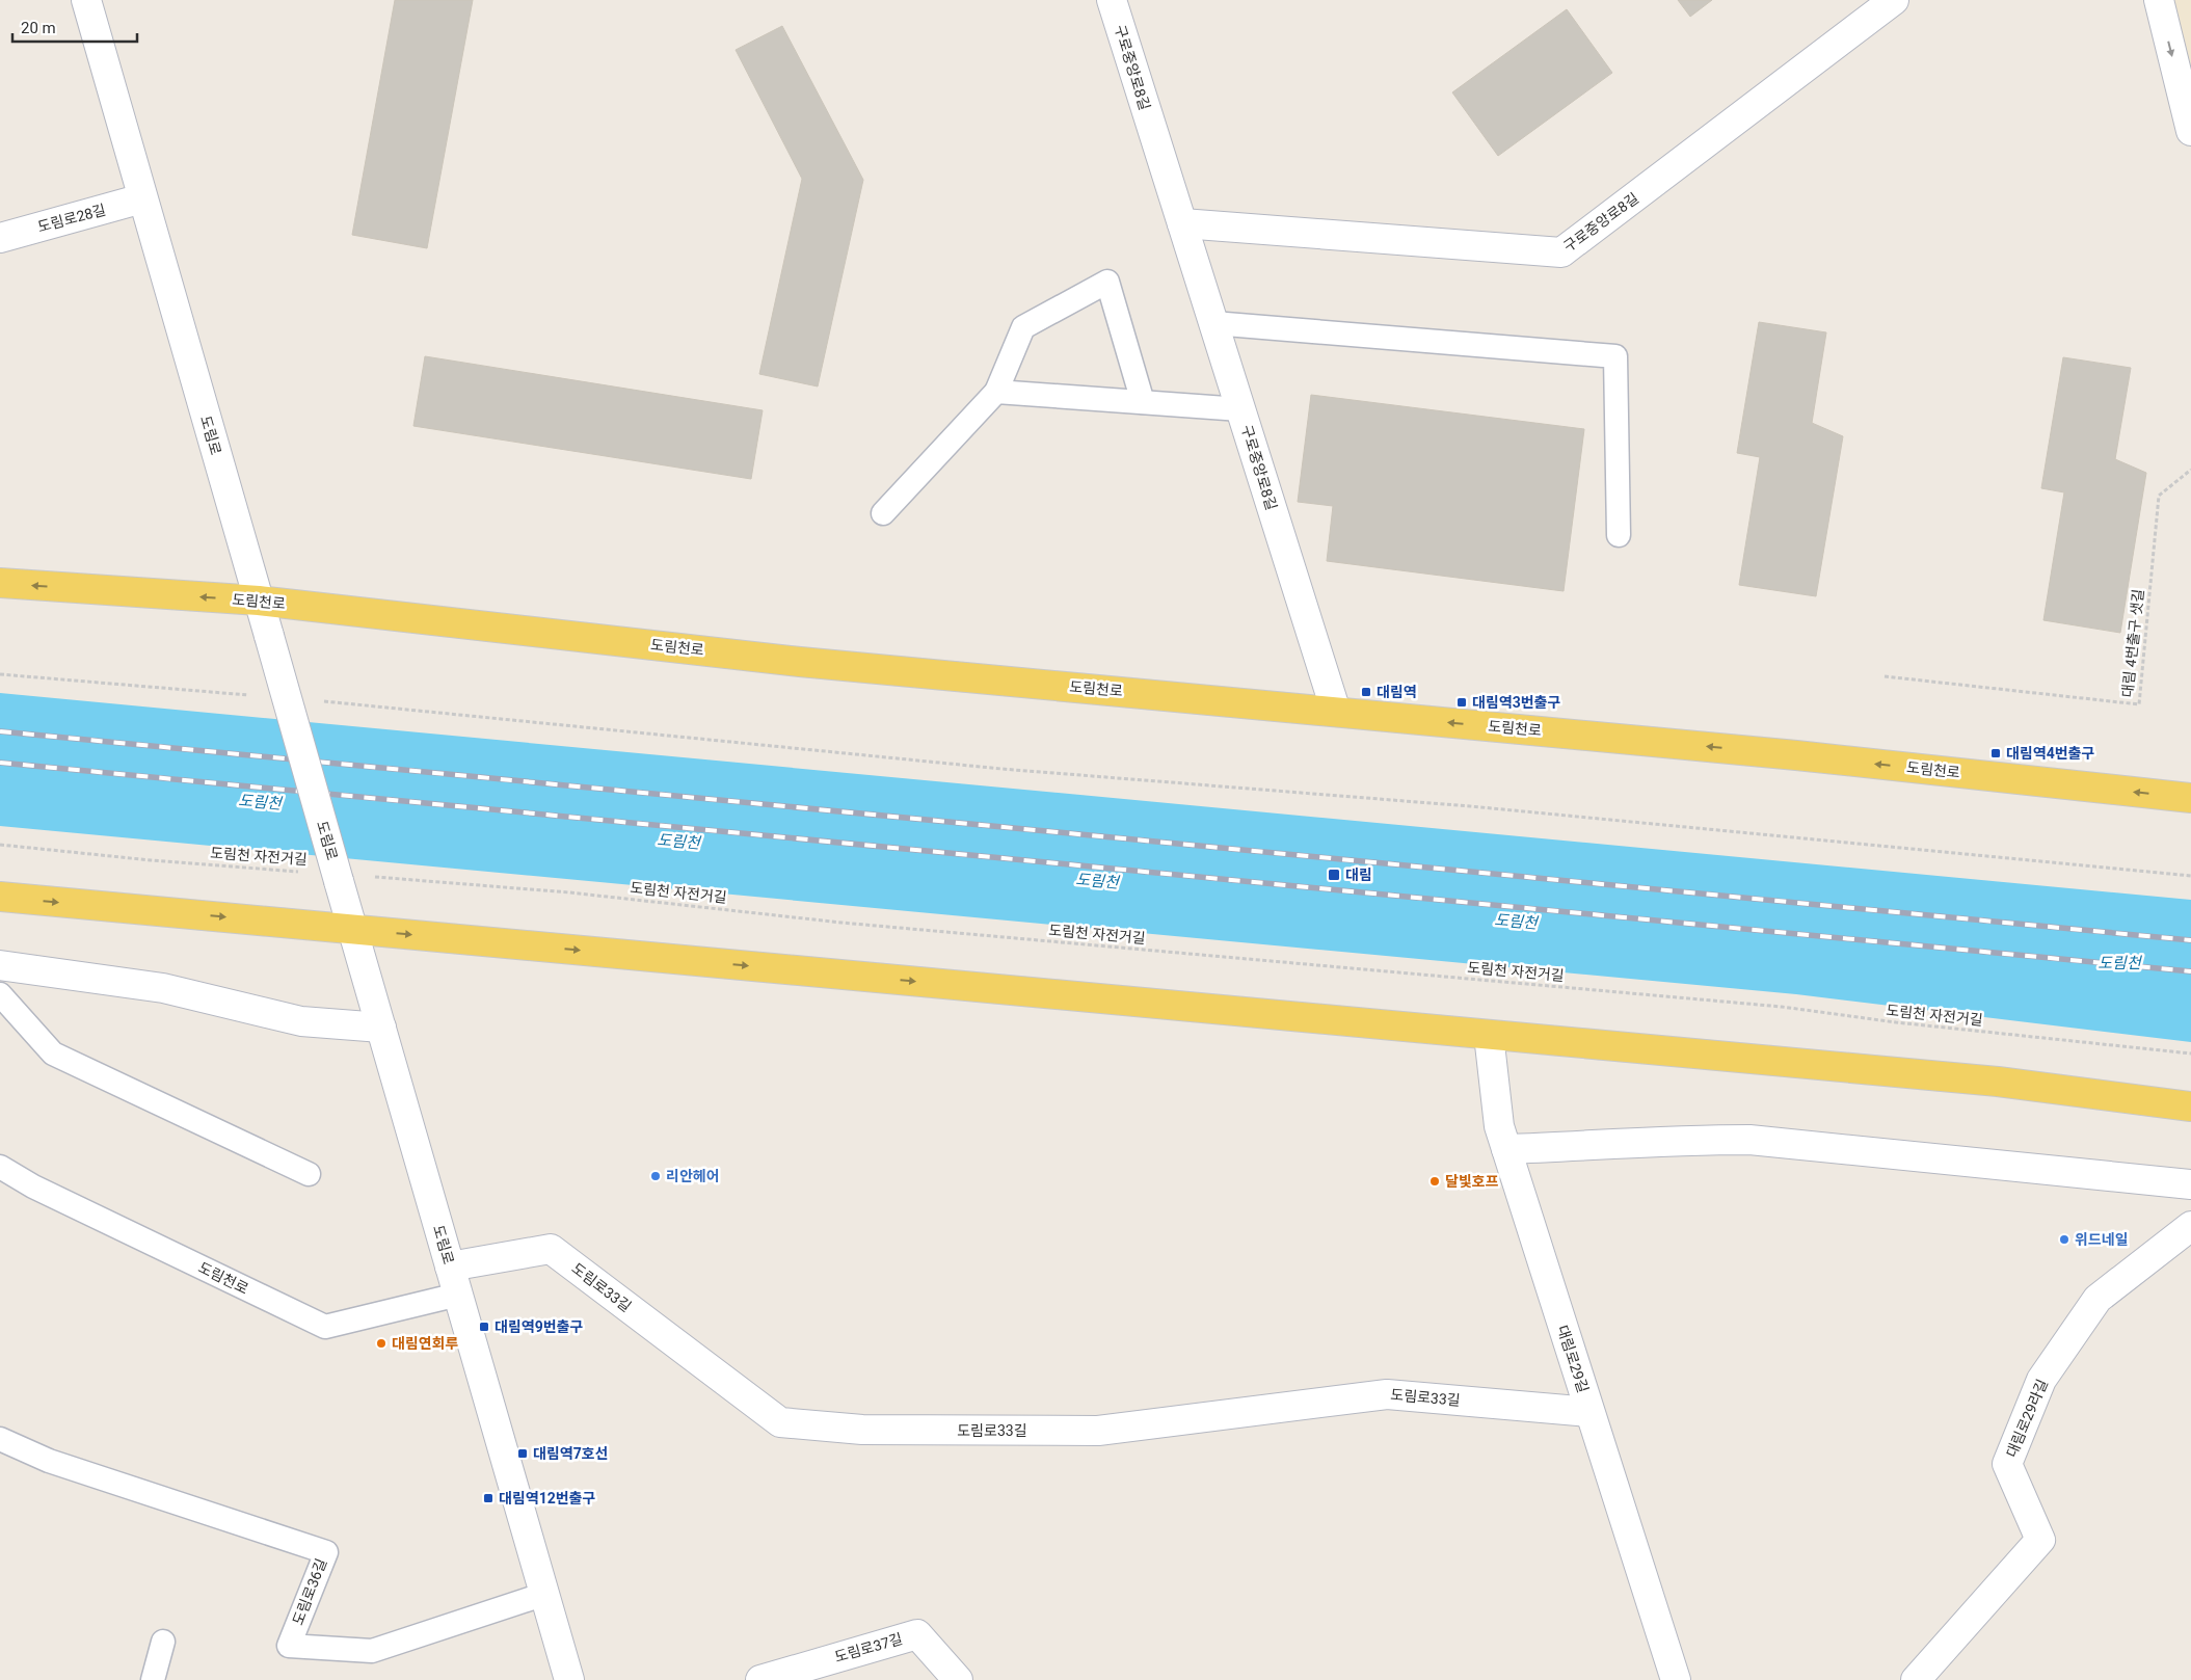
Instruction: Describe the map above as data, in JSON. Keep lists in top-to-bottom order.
{
  "streets": {
    "main road": ["도림천로"],
    "street": [
      "구로중앙로8길",
      "도림로28길",
      "도림로",
      "도림로33길",
      "대림로29길",
      "대림로29라길",
      "도림로37길"
    ],
    "lane": ["도림로36길"],
    "path": ["대림 4번출구 샛길", "도림천 자전거길"]
  },
  "crossings": [
    ["구로중앙로8길", "도림천로"],
    ["도림로28길", "도림로"],
    ["도림로", "도림천로"],
    ["도림로", "도림천 자전거길"],
    ["도림로", "도림로33길"],
    ["도림로", "도림로36길"],
    ["도림로33길", "대림로29길"]
  ],
  "one_way": ["도림천로"],
  "water": ["도림천"],
  "places": {
    "transit": [
      "대림역",
      "대림역3번출구",
      "대림역4번출구",
      "대림",
      "대림역9번출구",
      "대림역7호선",
      "대림역12번출구"
    ],
    "other": [
      "리안헤어",
      "달빛호프",
      "위드네일",
      "대림연회루"
    ]
  },
  "scale_bar": "20 m"
}
